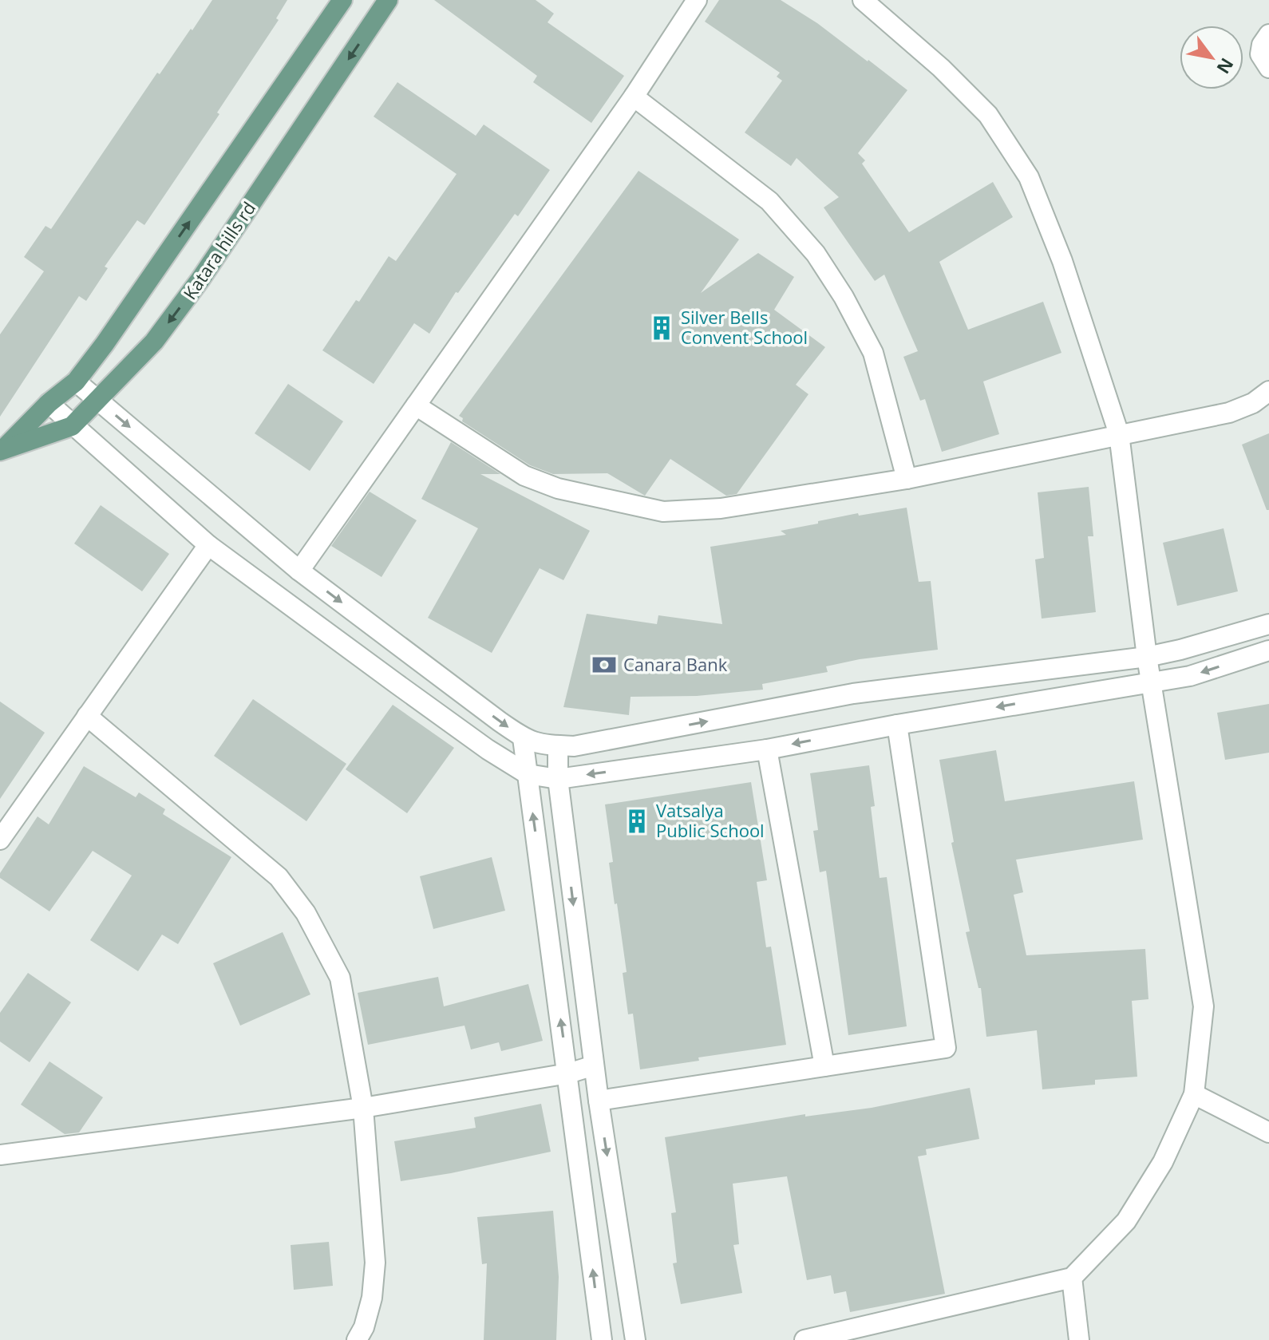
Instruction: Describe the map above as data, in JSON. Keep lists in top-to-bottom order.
{
  "streets": {
    "main road": ["Katara hills rd"]
  },
  "places": {
    "building": ["Silver Bells Convent School", "Vatsalya Public School"],
    "bank": ["Canara Bank"]
  },
  "north": "bottom right"
}
